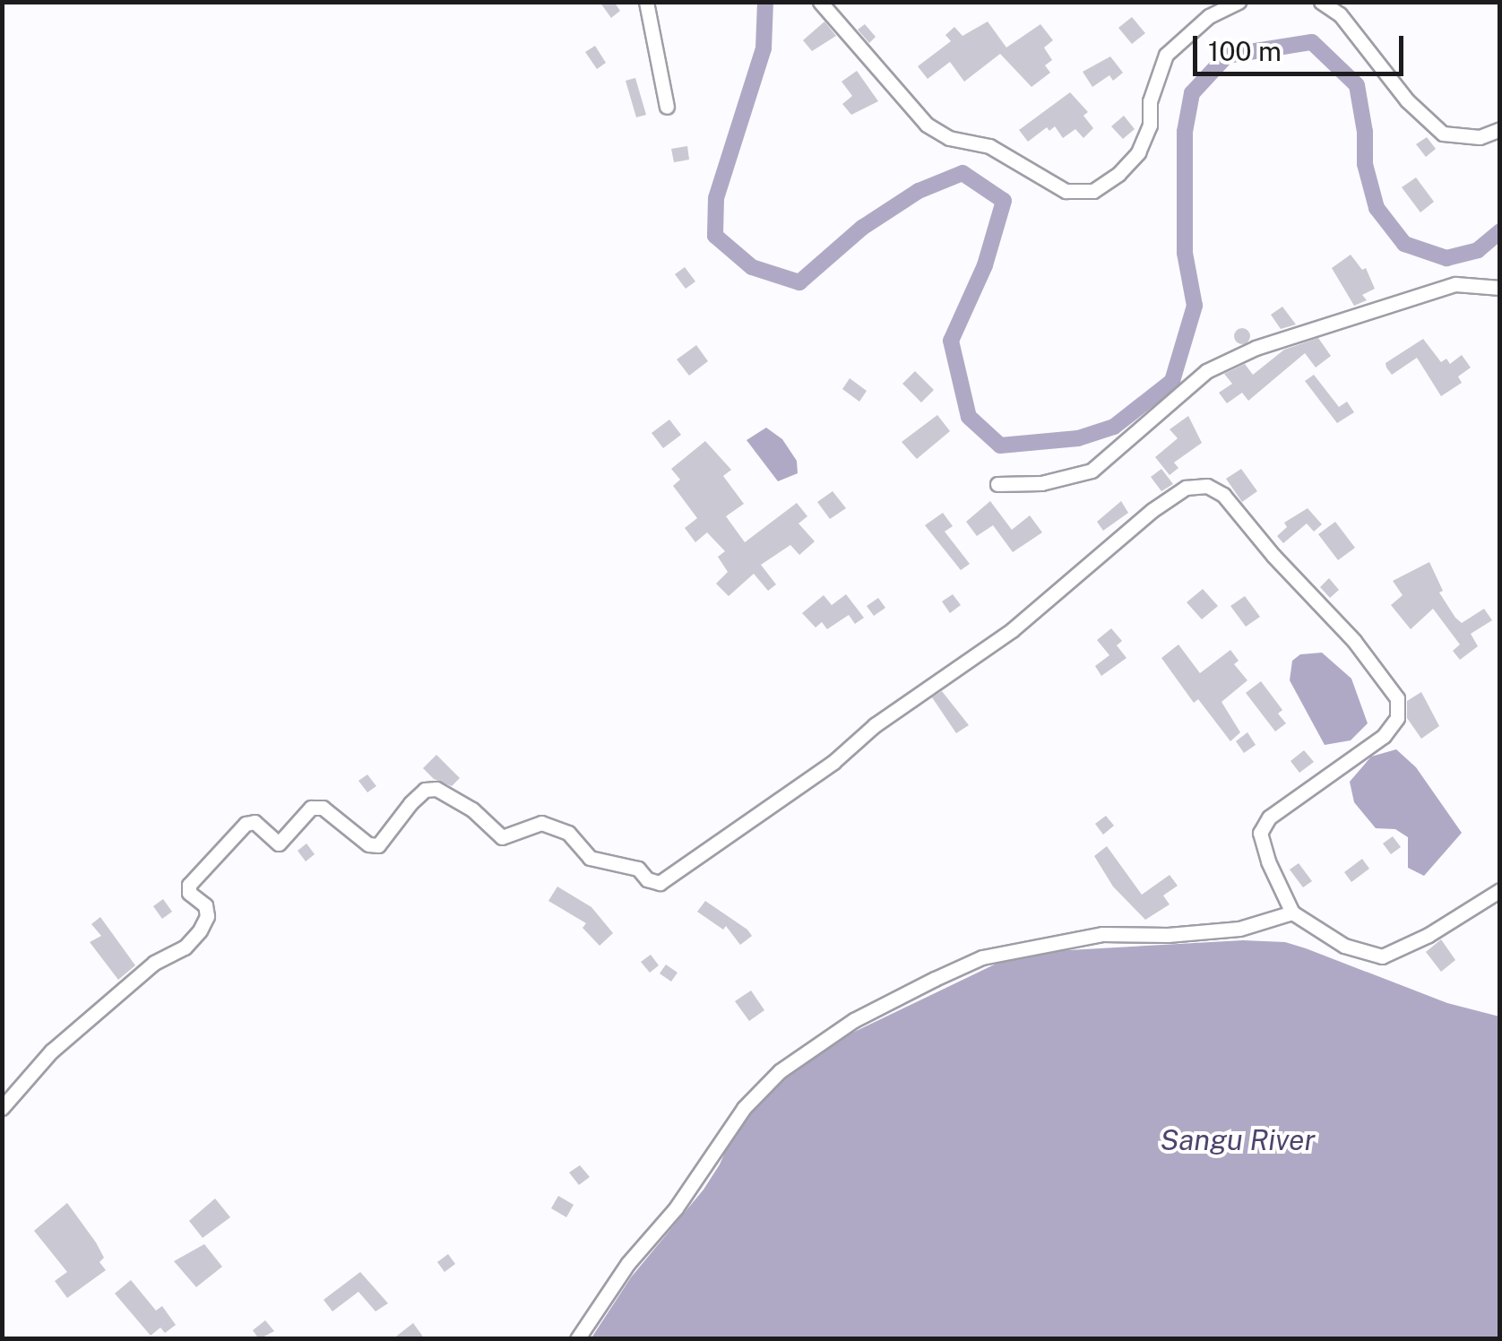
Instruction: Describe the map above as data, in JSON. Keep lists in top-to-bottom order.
{
  "water": ["Sangu River"],
  "scale_bar": "100 m"
}
